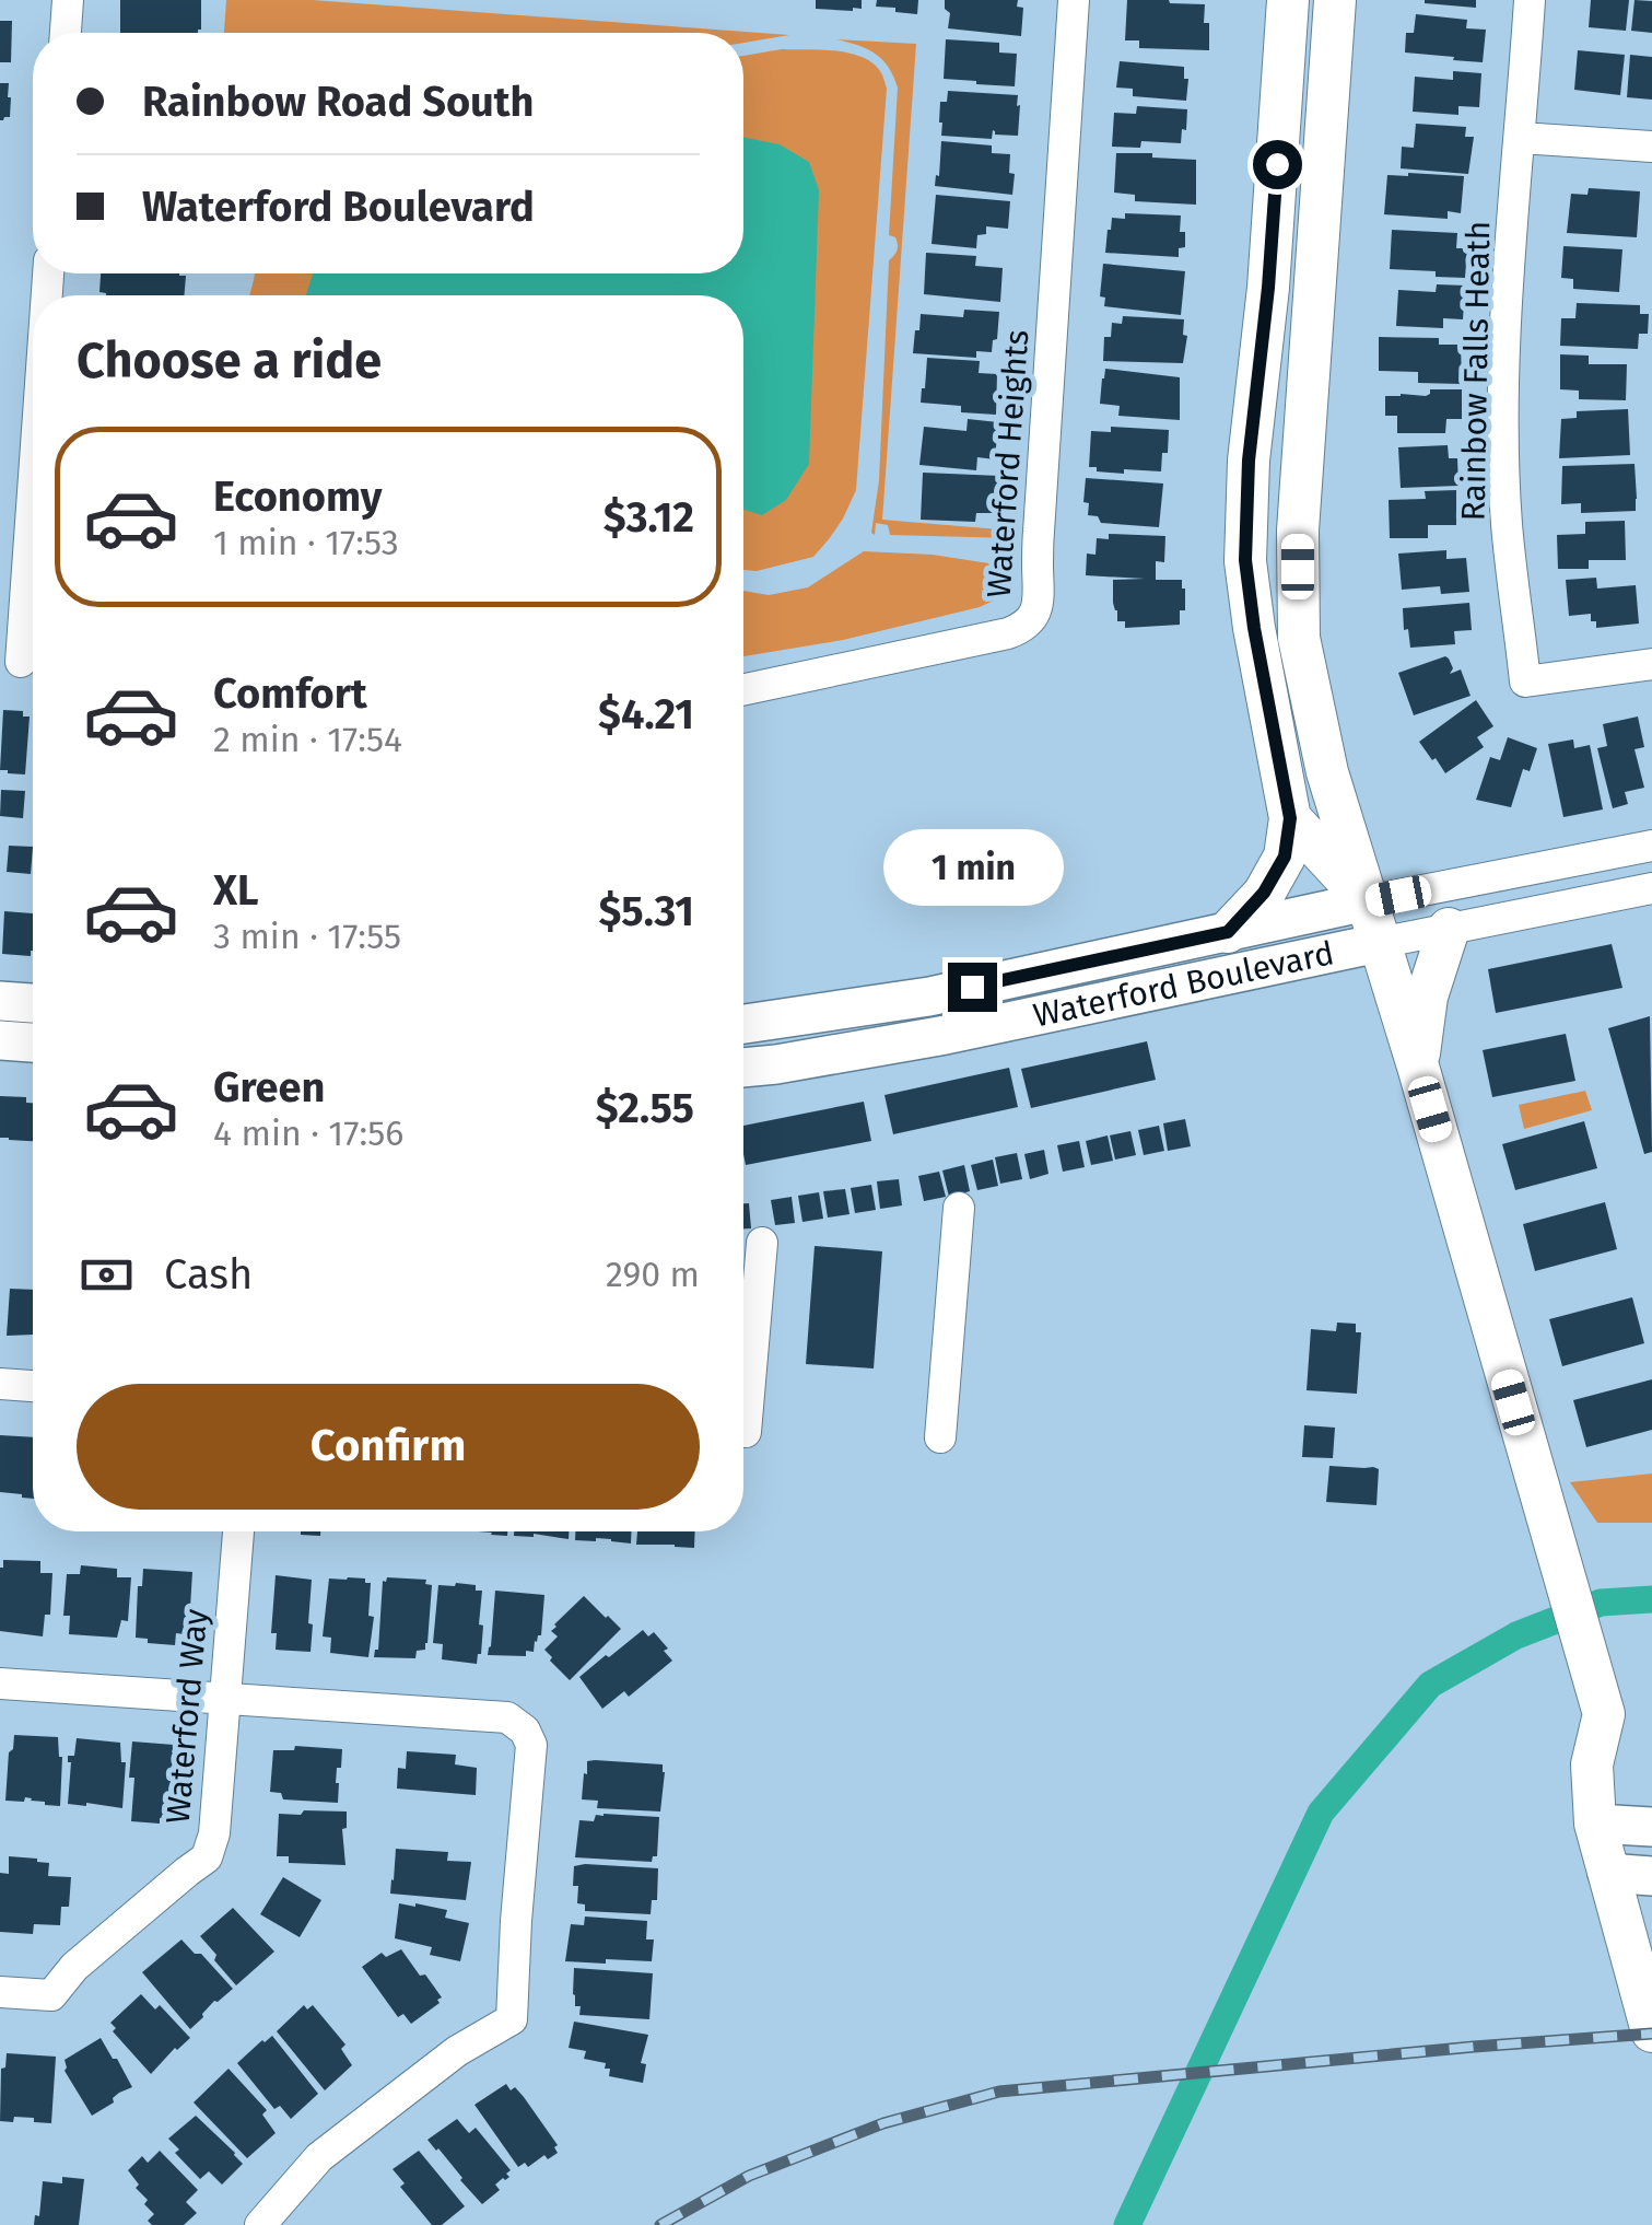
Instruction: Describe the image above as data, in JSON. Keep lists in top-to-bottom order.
{
  "streets": {
    "street": [
      "Rainbow Falls Heath",
      "Waterford Heights",
      "Waterford Boulevard",
      "Waterford Way"
    ]
  },
  "page": {
    "banner": ["Rainbow Road South", "Waterford Boulevard"],
    "heading": "Choose a ride",
    "list": [
      {
        "name": "Economy",
        "note": "1 min · 17:53",
        "value": "$3.12"
      },
      {
        "name": "Comfort",
        "note": "2 min · 17:54",
        "value": "$4.21"
      },
      {
        "name": "XL",
        "note": "3 min · 17:55",
        "value": "$5.31"
      },
      {
        "name": "Green",
        "note": "4 min · 17:56",
        "value": "$2.55"
      }
    ],
    "bubble": "1 min",
    "pay": ["Cash", "290 m"],
    "buttons": "Confirm"
  }
}
